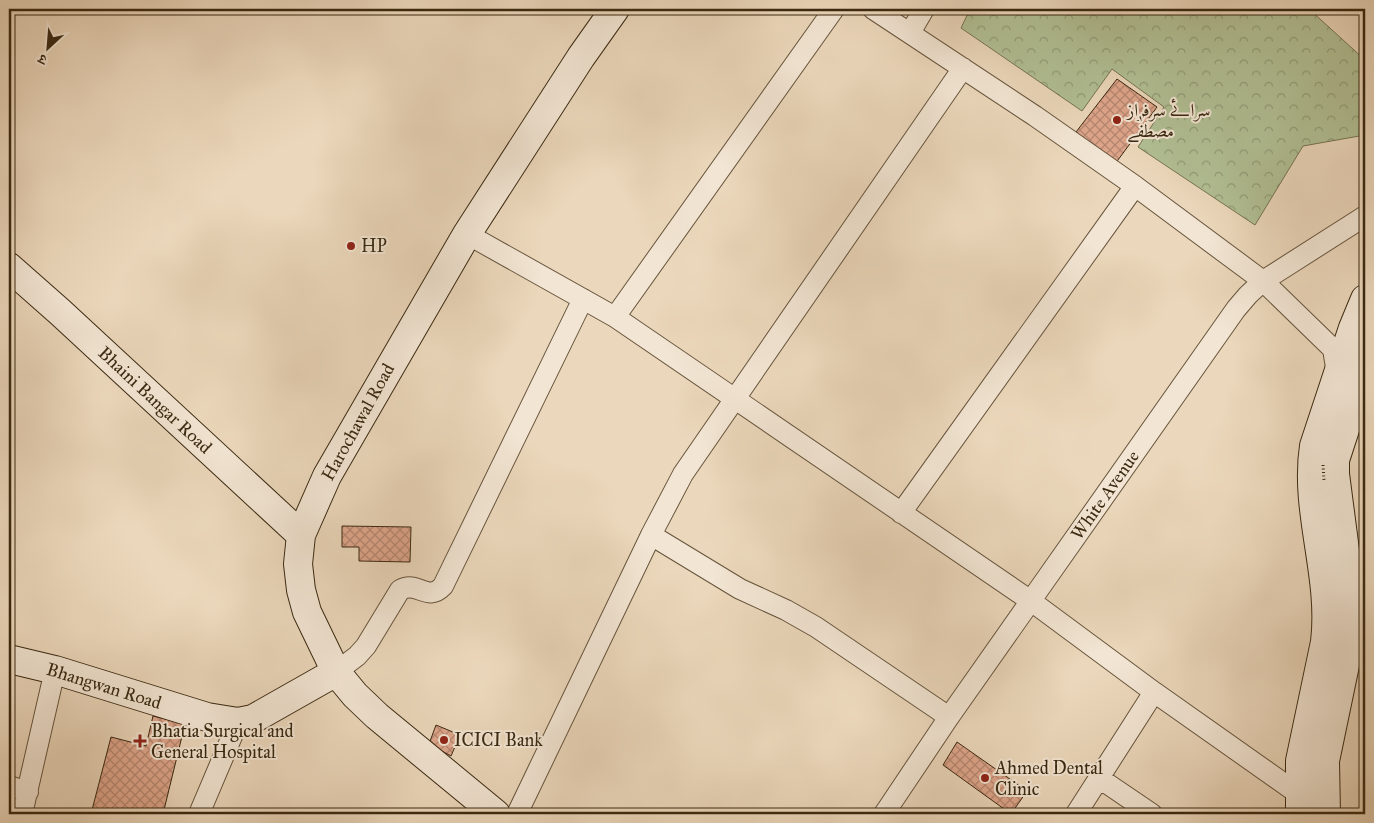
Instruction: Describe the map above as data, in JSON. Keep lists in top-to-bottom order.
{
  "streets": {
    "street": [
      "Bhaini Bangar Road",
      "Harochawal Road",
      "White Avenue",
      "Bhangwan Road"
    ]
  },
  "crossings": [
    ["Bhaini Bangar Road", "Harochawal Road"],
    ["Harochawal Road", "Bhangwan Road"]
  ],
  "places": {
    "other": [
      "سرائے سرفراز مصطفٰے",
      "HP",
      "ICICI Bank",
      "Ahmed Dental Clinic"
    ],
    "health": ["Bhatia Surgical and General Hospital"]
  },
  "north": "bottom left"
}
